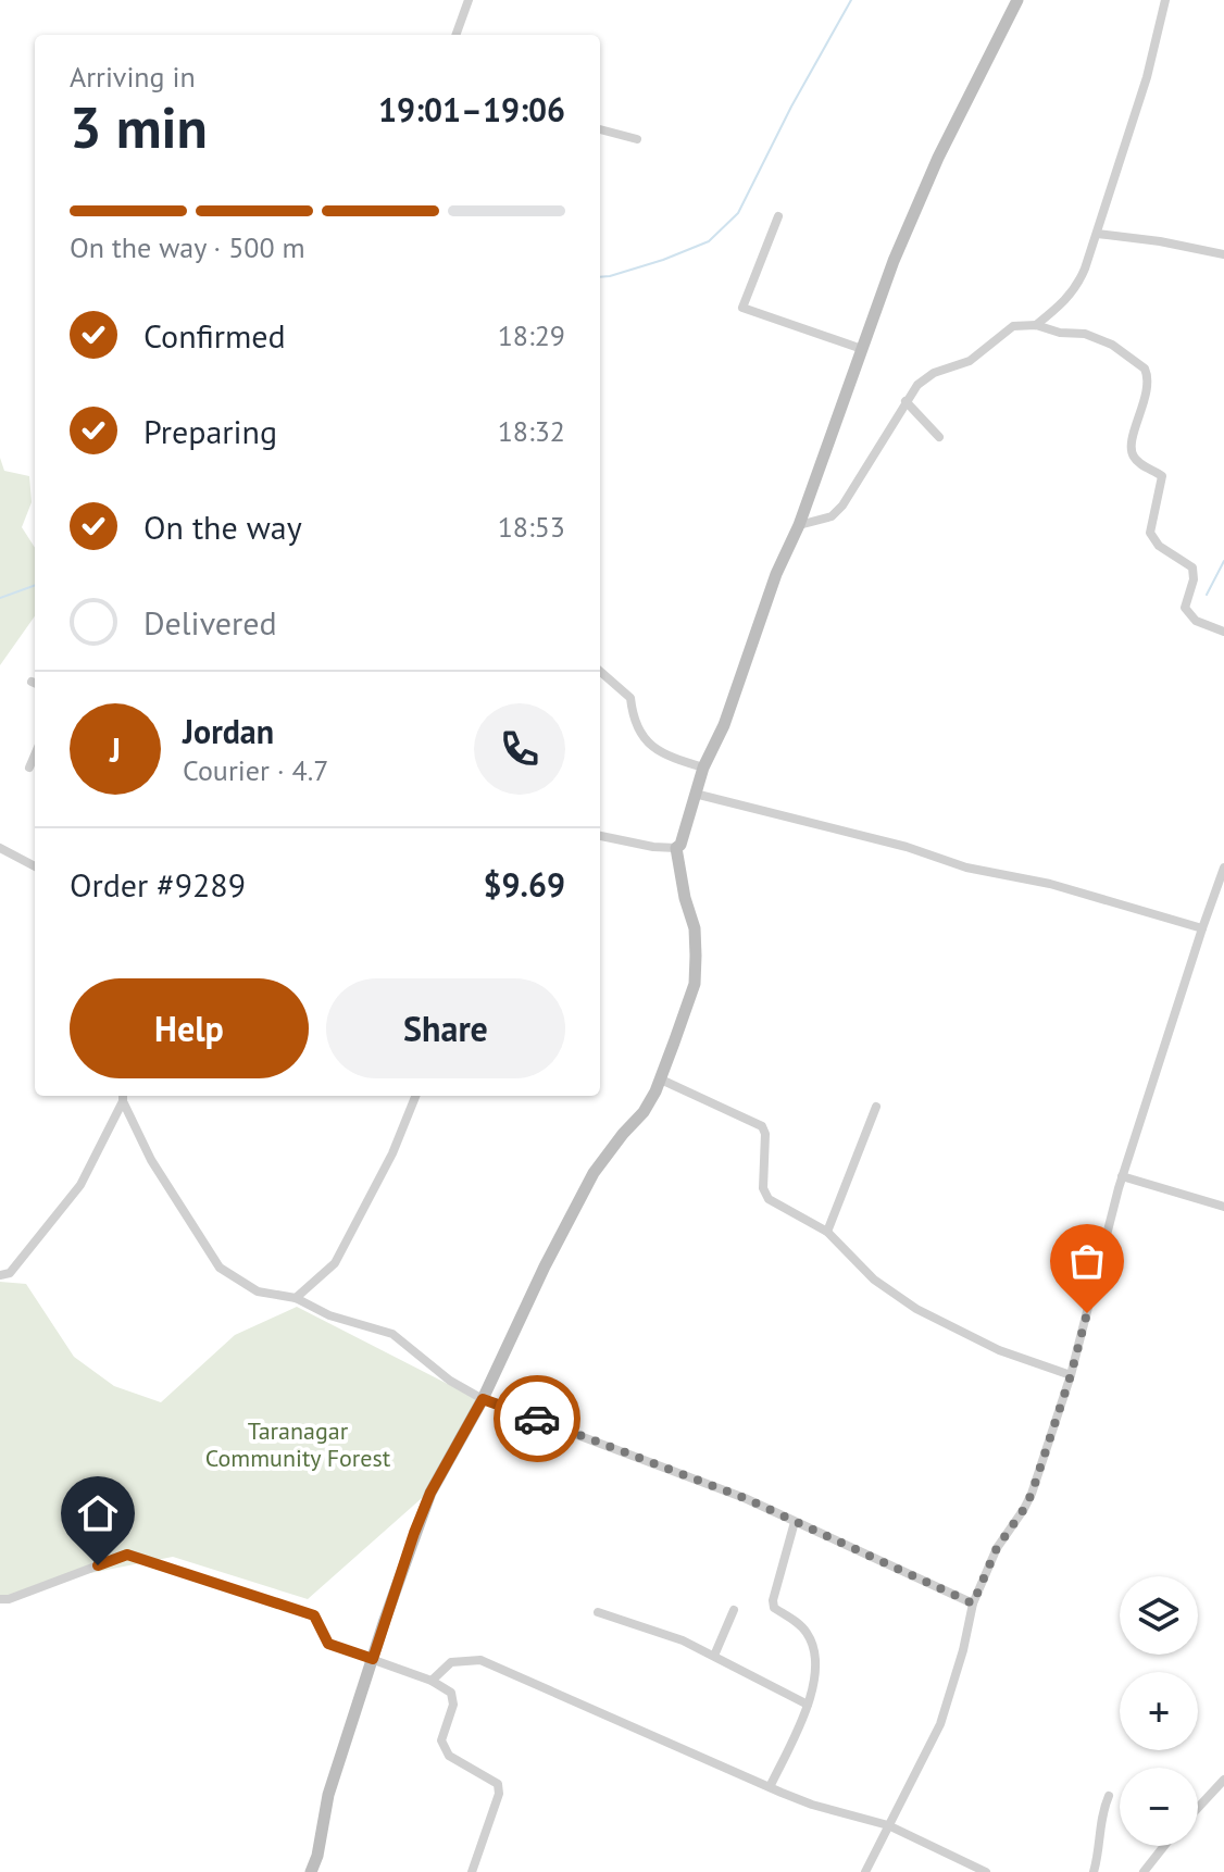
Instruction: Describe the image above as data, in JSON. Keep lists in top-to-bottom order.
{
  "parks": ["Taranagar Community Forest"],
  "page": {
    "heading": ["3 min", "Arriving in", "19:01–19:06"],
    "panel": [
      "Jordan",
      "Courier · 4.7",
      "Order #9289",
      "$9.69"
    ],
    "bar": "On the way · 500 m",
    "list": [
      ["Confirmed", "18:29"],
      ["Preparing", "18:32"],
      ["On the way", "18:53"],
      "Delivered"
    ],
    "round": "J",
    "buttons": ["Help", "Share"],
    "map_buttons": ["+", "−"]
  }
}
